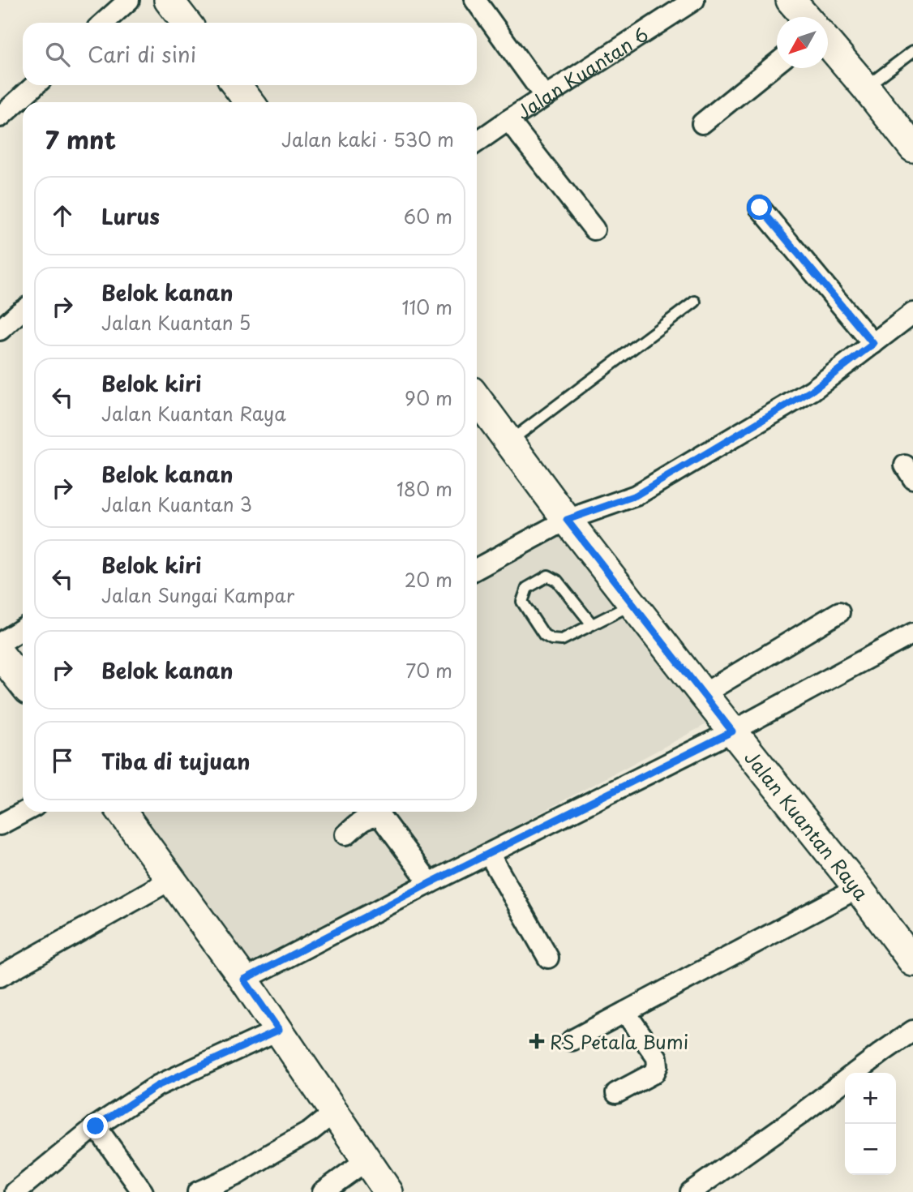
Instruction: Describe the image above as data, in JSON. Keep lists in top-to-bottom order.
{
  "streets": {
    "street": ["Jalan Kuantan 6", "Jalan Kuantan Raya"]
  },
  "places": {
    "health": ["RS Petala Bumi"]
  },
  "north": "bottom left",
  "page": {
    "search": "Cari di sini",
    "heading": ["7 mnt", "Jalan kaki · 530 m"],
    "list": [
      ["Lurus", "60 m"],
      ["Belok kanan", "Jalan Kuantan 5", "110 m"],
      ["Belok kiri", "Jalan Kuantan Raya", "90 m"],
      ["Belok kanan", "Jalan Kuantan 3", "180 m"],
      ["Belok kiri", "Jalan Sungai Kampar", "20 m"],
      ["Belok kanan", "70 m"],
      "Tiba di tujuan"
    ],
    "map_buttons": ["+", "−"]
  }
}
